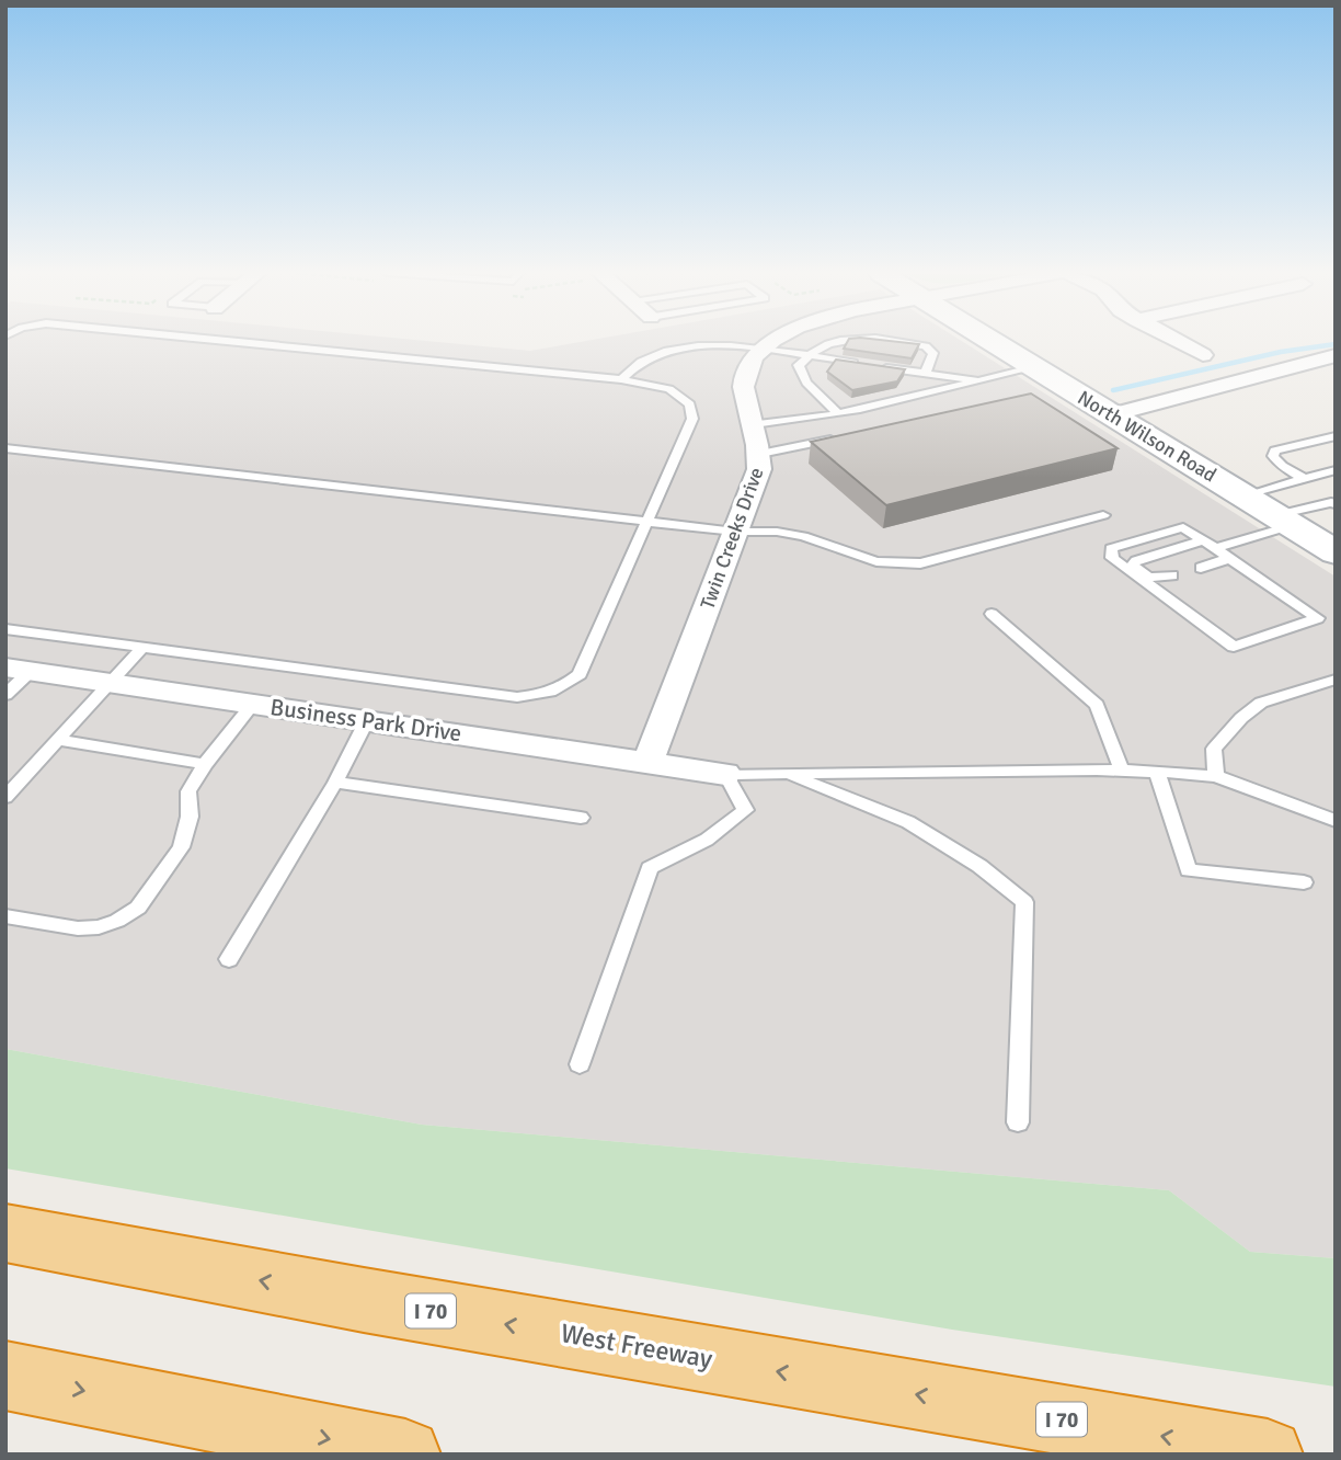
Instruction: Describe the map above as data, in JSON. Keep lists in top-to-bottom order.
{
  "streets": {
    "highway": ["I 70", "West Freeway"],
    "main road": ["North Wilson Road"],
    "street": ["Twin Creeks Drive", "Business Park Drive"]
  },
  "crossings": [
    ["Twin Creeks Drive", "Business Park Drive"]
  ]
}
